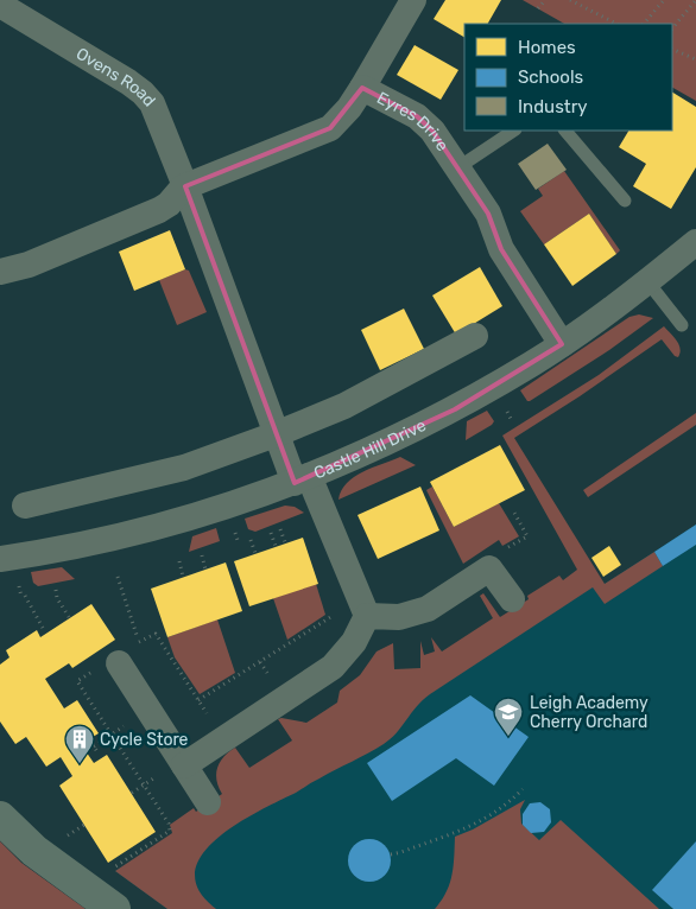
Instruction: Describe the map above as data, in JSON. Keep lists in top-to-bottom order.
{
  "streets": {
    "street": ["Ovens Road", "Eyres Drive", "Castle Hill Drive"]
  },
  "crossings": [
    ["Ovens Road", "Eyres Drive"],
    ["Eyres Drive", "Castle Hill Drive"]
  ],
  "places": {
    "school or university": ["Leigh Academy Cherry Orchard"],
    "building": ["Cycle Store"]
  },
  "legend": ["Homes", "Schools", "Industry"]
}
